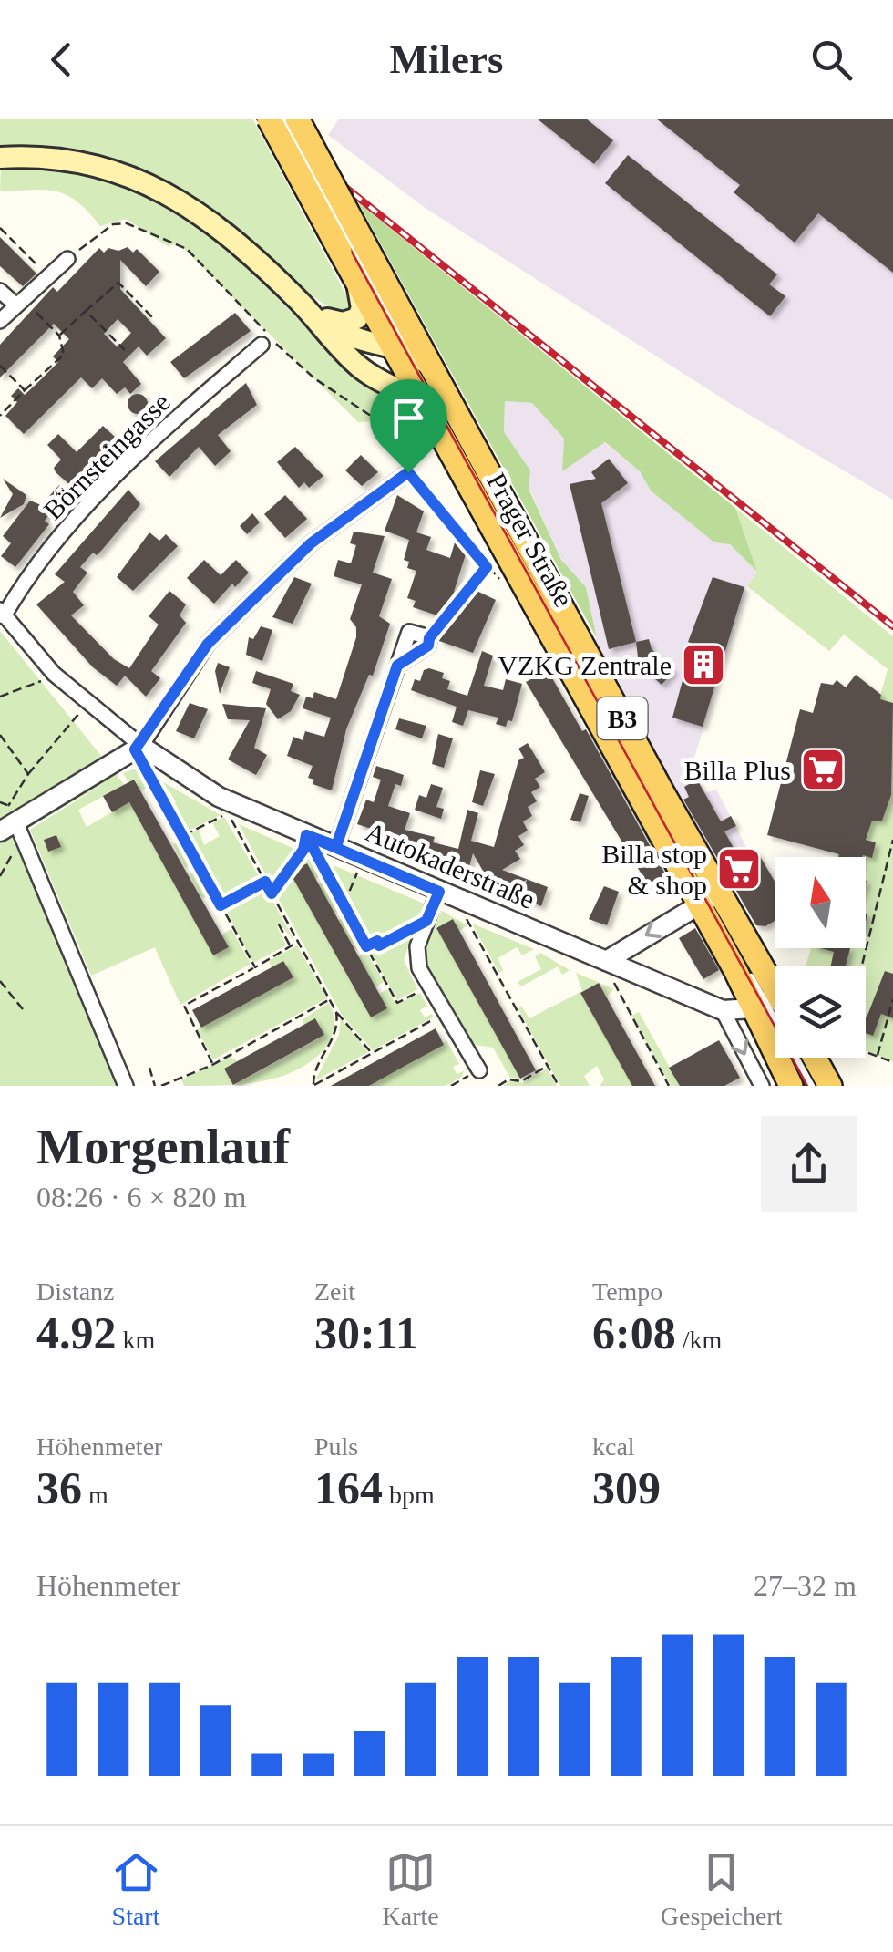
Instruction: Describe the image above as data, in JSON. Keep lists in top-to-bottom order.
{
  "streets": {
    "main road": ["Prager Straße", "B3"],
    "street": ["Börnsteingasse", "Autokaderstraße"]
  },
  "crossings": [
    ["Börnsteingasse", "Autokaderstraße"],
    ["Prager Straße", "Autokaderstraße"]
  ],
  "places": {
    "building": ["VZKG Zentrale"],
    "supermarket": ["Billa Plus", "Billa stop & shop"]
  },
  "north": "top",
  "page": {
    "header": "Milers",
    "heading": ["Morgenlauf", "08:26 · 6 × 820 m"],
    "stats": [
      ["Distanz", "4.92 km"],
      ["Zeit", "30:11"],
      ["Tempo", "6:08 /km"],
      ["Höhenmeter", "36 m"],
      ["Puls", "164 bpm"],
      ["kcal", "309"]
    ],
    "chart": ["Höhenmeter", "27–32 m"],
    "tabs": ["Start", "Karte", "Gespeichert"]
  }
}
